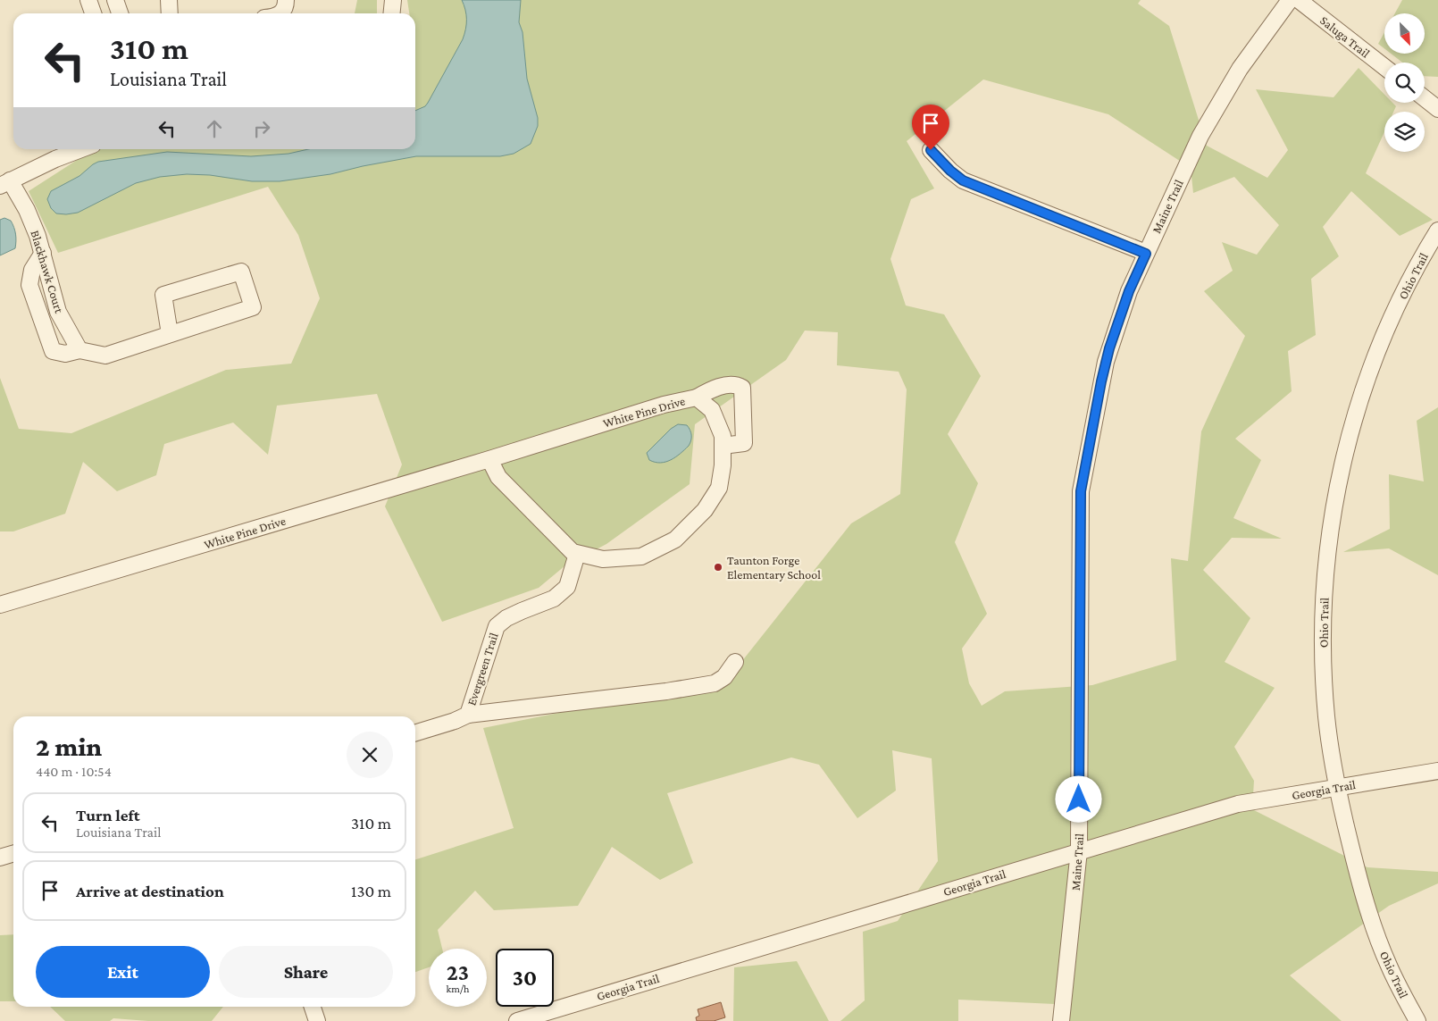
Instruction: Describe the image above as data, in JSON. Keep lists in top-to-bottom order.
{
  "streets": {
    "street": [
      "Saluga Trail",
      "Maine Trail",
      "Blackhawk Court",
      "Ohio Trail",
      "White Pine Drive",
      "Evergreen Trail",
      "Georgia Trail"
    ]
  },
  "crossings": [
    ["Maine Trail", "Georgia Trail"],
    ["Ohio Trail", "Georgia Trail"],
    ["White Pine Drive", "Evergreen Trail"]
  ],
  "places": ["Taunton Forge Elementary School"],
  "north": "bottom right",
  "page": {
    "turn": ["310 m", "Louisiana Trail"],
    "heading": ["2 min", "440 m · 10:54"],
    "list": [
      {
        "name": "Turn left",
        "note": "Louisiana Trail",
        "value": "310 m"
      },
      {
        "name": "Arrive at destination",
        "value": "130 m"
      }
    ],
    "buttons": ["Exit", "Share"],
    "speed": "23 km/h",
    "limit": "30"
  }
}
